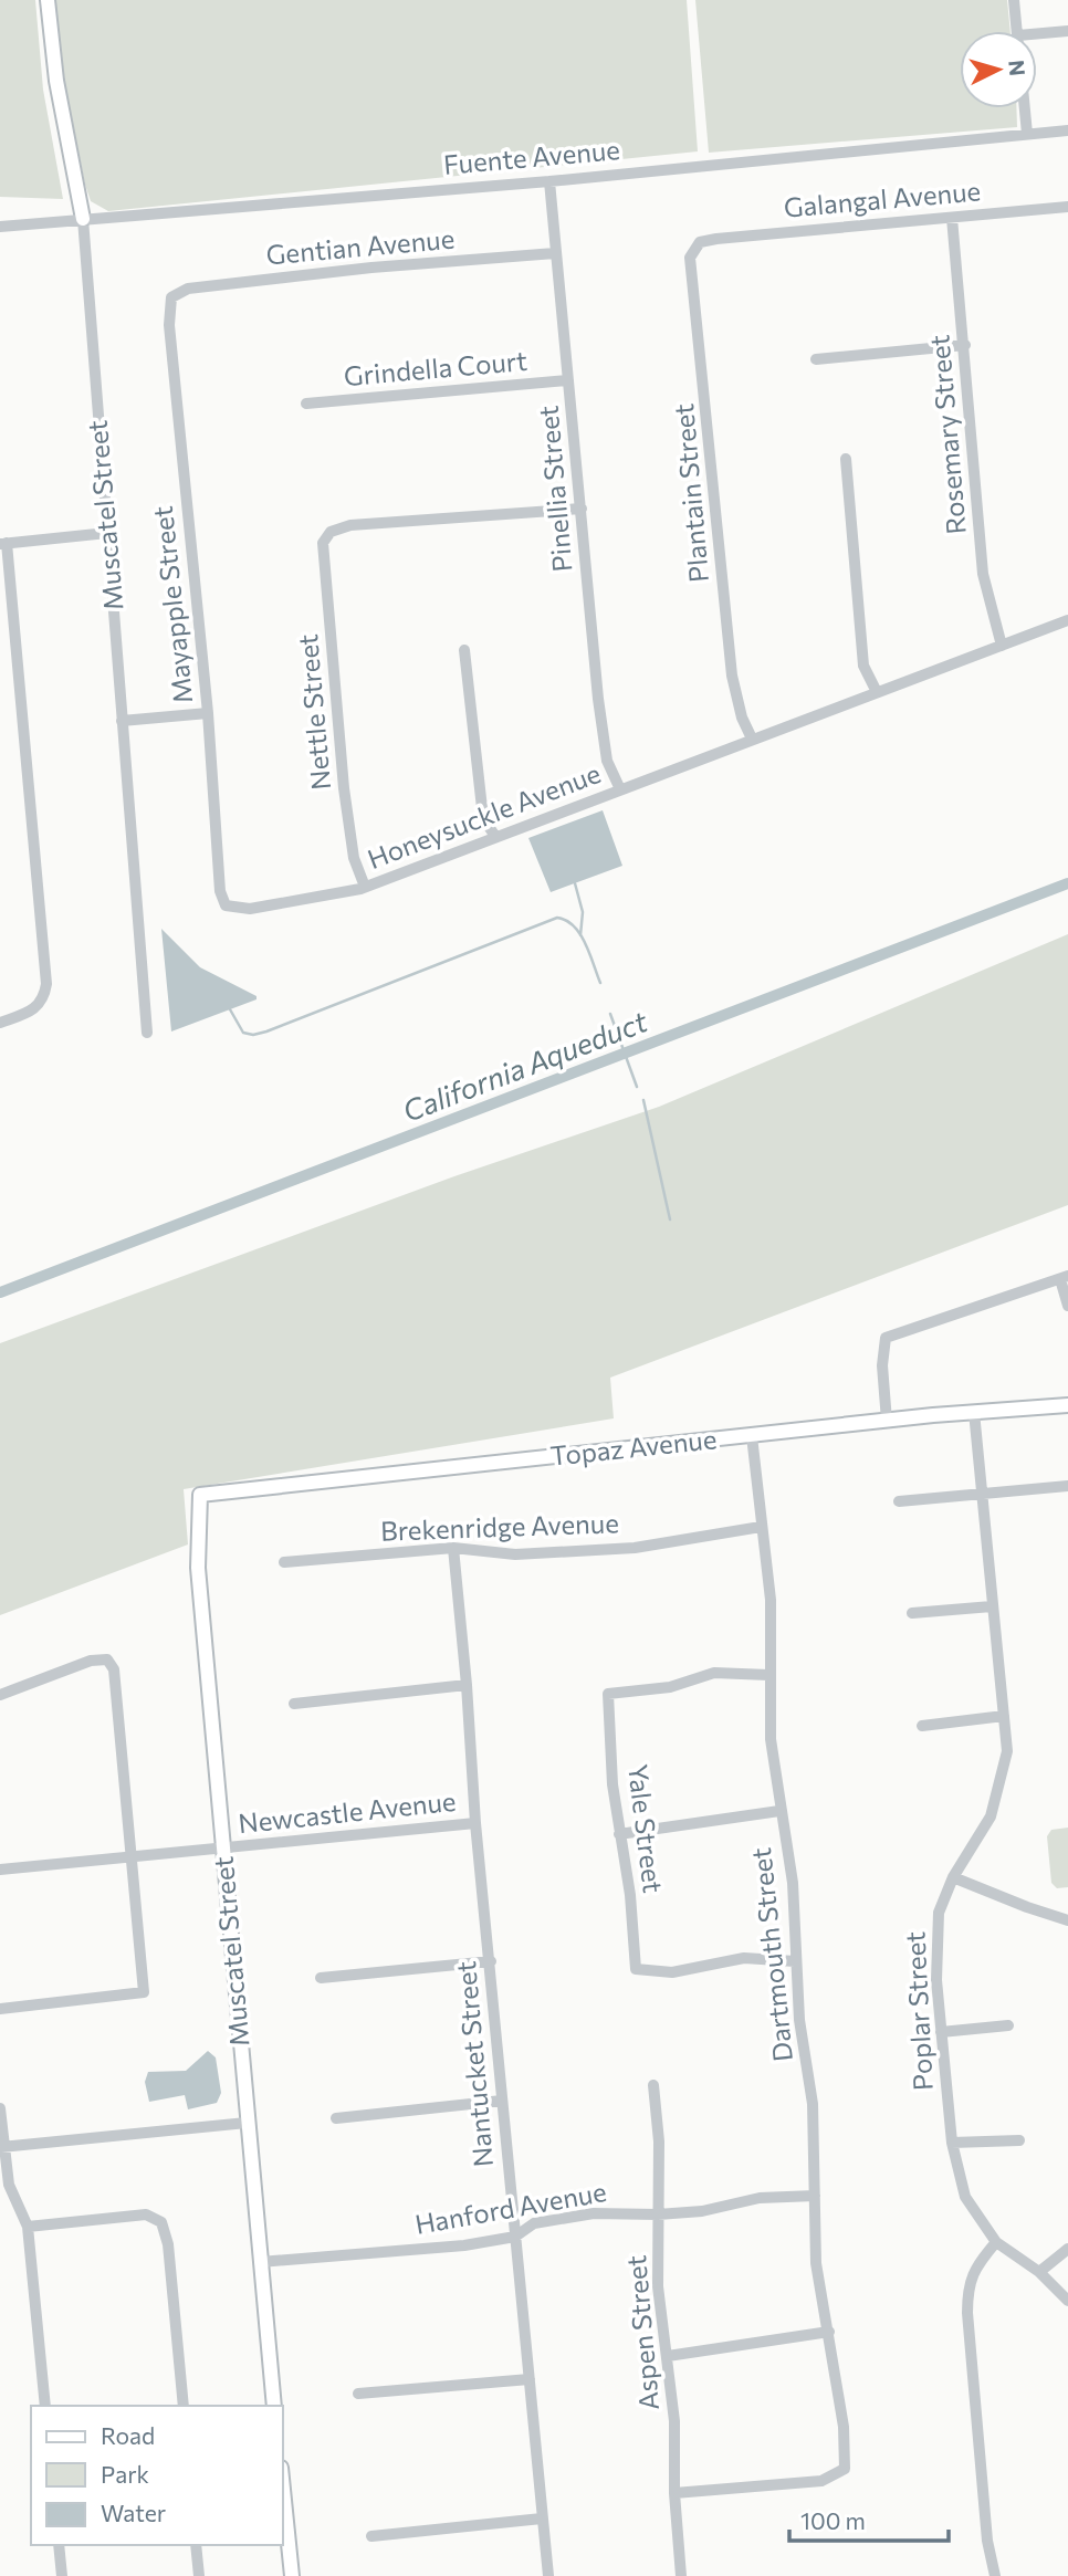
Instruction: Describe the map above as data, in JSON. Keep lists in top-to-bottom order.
{
  "streets": {
    "street": [
      "Fuente Avenue",
      "Galangal Avenue",
      "Gentian Avenue",
      "Grindella Court",
      "Rosemary Street",
      "Pinellia Street",
      "Plantain Street",
      "Muscatel Street",
      "Mayapple Street",
      "Nettle Street",
      "Honeysuckle Avenue",
      "Topaz Avenue",
      "Brekenridge Avenue",
      "Newcastle Avenue",
      "Yale Street",
      "Dartmouth Street",
      "Poplar Street",
      "Nantucket Street",
      "Hanford Avenue",
      "Aspen Street"
    ]
  },
  "crossings": [
    ["Fuente Avenue", "Pinellia Street"],
    ["Fuente Avenue", "Muscatel Street"],
    ["Galangal Avenue", "Rosemary Street"],
    ["Galangal Avenue", "Plantain Street"],
    ["Gentian Avenue", "Pinellia Street"],
    ["Gentian Avenue", "Mayapple Street"],
    ["Grindella Court", "Pinellia Street"],
    ["Rosemary Street", "Honeysuckle Avenue"],
    ["Pinellia Street", "Nettle Street"],
    ["Pinellia Street", "Honeysuckle Avenue"],
    ["Plantain Street", "Honeysuckle Avenue"],
    ["Muscatel Street", "Topaz Avenue"],
    ["Muscatel Street", "Newcastle Avenue"],
    ["Muscatel Street", "Hanford Avenue"],
    ["Mayapple Street", "Honeysuckle Avenue"],
    ["Nettle Street", "Honeysuckle Avenue"],
    ["Topaz Avenue", "Dartmouth Street"],
    ["Topaz Avenue", "Poplar Street"],
    ["Brekenridge Avenue", "Dartmouth Street"],
    ["Brekenridge Avenue", "Nantucket Street"],
    ["Newcastle Avenue", "Nantucket Street"],
    ["Yale Street", "Dartmouth Street"],
    ["Dartmouth Street", "Hanford Avenue"],
    ["Dartmouth Street", "Aspen Street"],
    ["Nantucket Street", "Hanford Avenue"],
    ["Hanford Avenue", "Aspen Street"]
  ],
  "water": ["California Aqueduct"],
  "legend": ["Road", "Park", "Water"],
  "scale_bar": "100 m",
  "north": "right"
}
